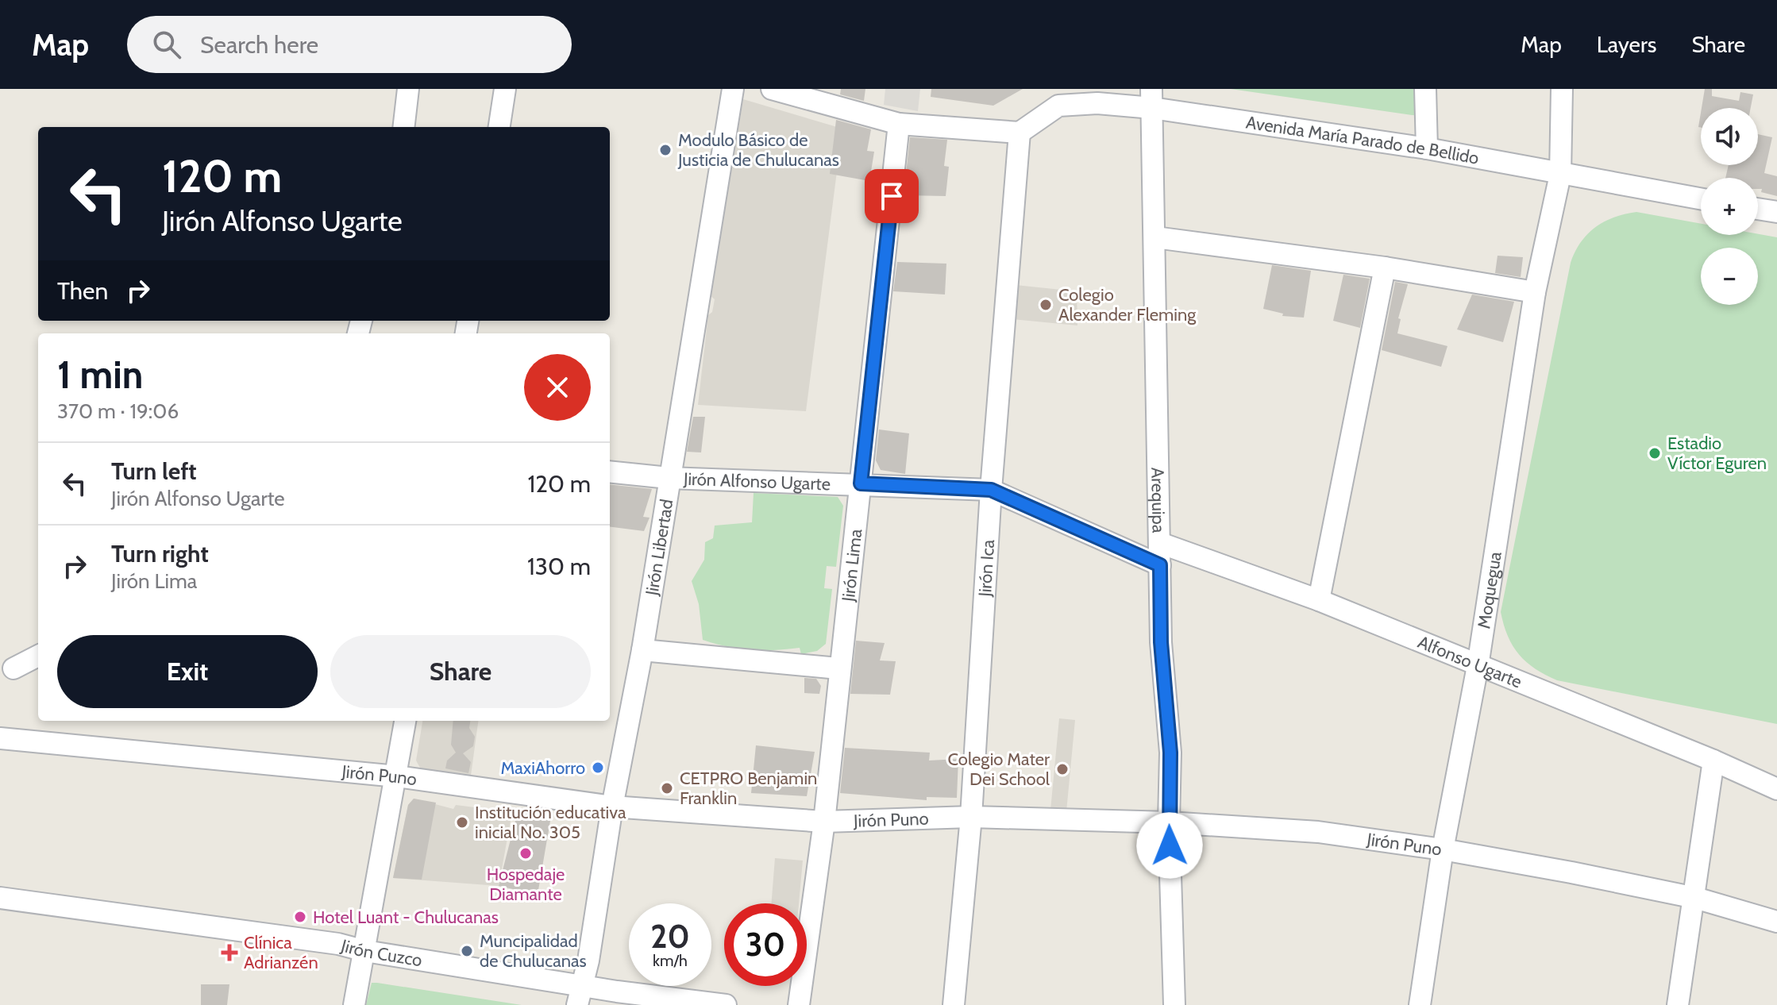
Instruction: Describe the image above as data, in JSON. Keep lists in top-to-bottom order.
{
  "streets": {
    "street": [
      "Avenida María Parado de Bellido",
      "Jirón Alfonso Ugarte",
      "Arequipa",
      "Jirón Libertad",
      "Jirón Lima",
      "Jirón Ica",
      "Moquegua",
      "Alfonso Ugarte",
      "Jirón Puno",
      "Jirón Cuzco"
    ]
  },
  "crossings": [
    ["Avenida María Parado de Bellido", "Arequipa"],
    ["Avenida María Parado de Bellido", "Jirón Ica"],
    ["Avenida María Parado de Bellido", "Moquegua"],
    ["Jirón Alfonso Ugarte", "Arequipa"],
    ["Jirón Alfonso Ugarte", "Jirón Libertad"],
    ["Jirón Alfonso Ugarte", "Jirón Lima"],
    ["Jirón Alfonso Ugarte", "Jirón Ica"],
    ["Arequipa", "Alfonso Ugarte"],
    ["Arequipa", "Jirón Puno"],
    ["Jirón Libertad", "Jirón Puno"],
    ["Jirón Libertad", "Jirón Cuzco"],
    ["Jirón Lima", "Jirón Puno"],
    ["Jirón Ica", "Jirón Puno"],
    ["Moquegua", "Alfonso Ugarte"],
    ["Moquegua", "Jirón Puno"]
  ],
  "places": {
    "other": [
      "Modulo Básico de Justicia de Chulucanas",
      "Colegio Alexander Fleming",
      "Estadio Víctor Eguren",
      "MaxiAhorro",
      "Colegio Mater Dei School",
      "CETPRO Benjamin Franklin",
      "Institución educativa inicial No. 305",
      "Hospedaje Diamante",
      "Hotel Luant - Chulucanas",
      "Muncipalidad de Chulucanas"
    ],
    "health": ["Clínica Adrianzén"]
  },
  "page": {
    "header": "Map",
    "search": "Search here",
    "nav": ["Map", "Layers", "Share"],
    "map_buttons": ["+", "−"],
    "turn": ["120 m", "Jirón Alfonso Ugarte"],
    "then": "Then",
    "heading": ["1 min", "370 m · 19:06"],
    "list": [
      {
        "name": "Turn left",
        "note": "Jirón Alfonso Ugarte",
        "value": "120 m"
      },
      {
        "name": "Turn right",
        "note": "Jirón Lima",
        "value": "130 m"
      }
    ],
    "buttons": ["Exit", "Share"],
    "speed": "20 km/h",
    "limit": "30"
  }
}
